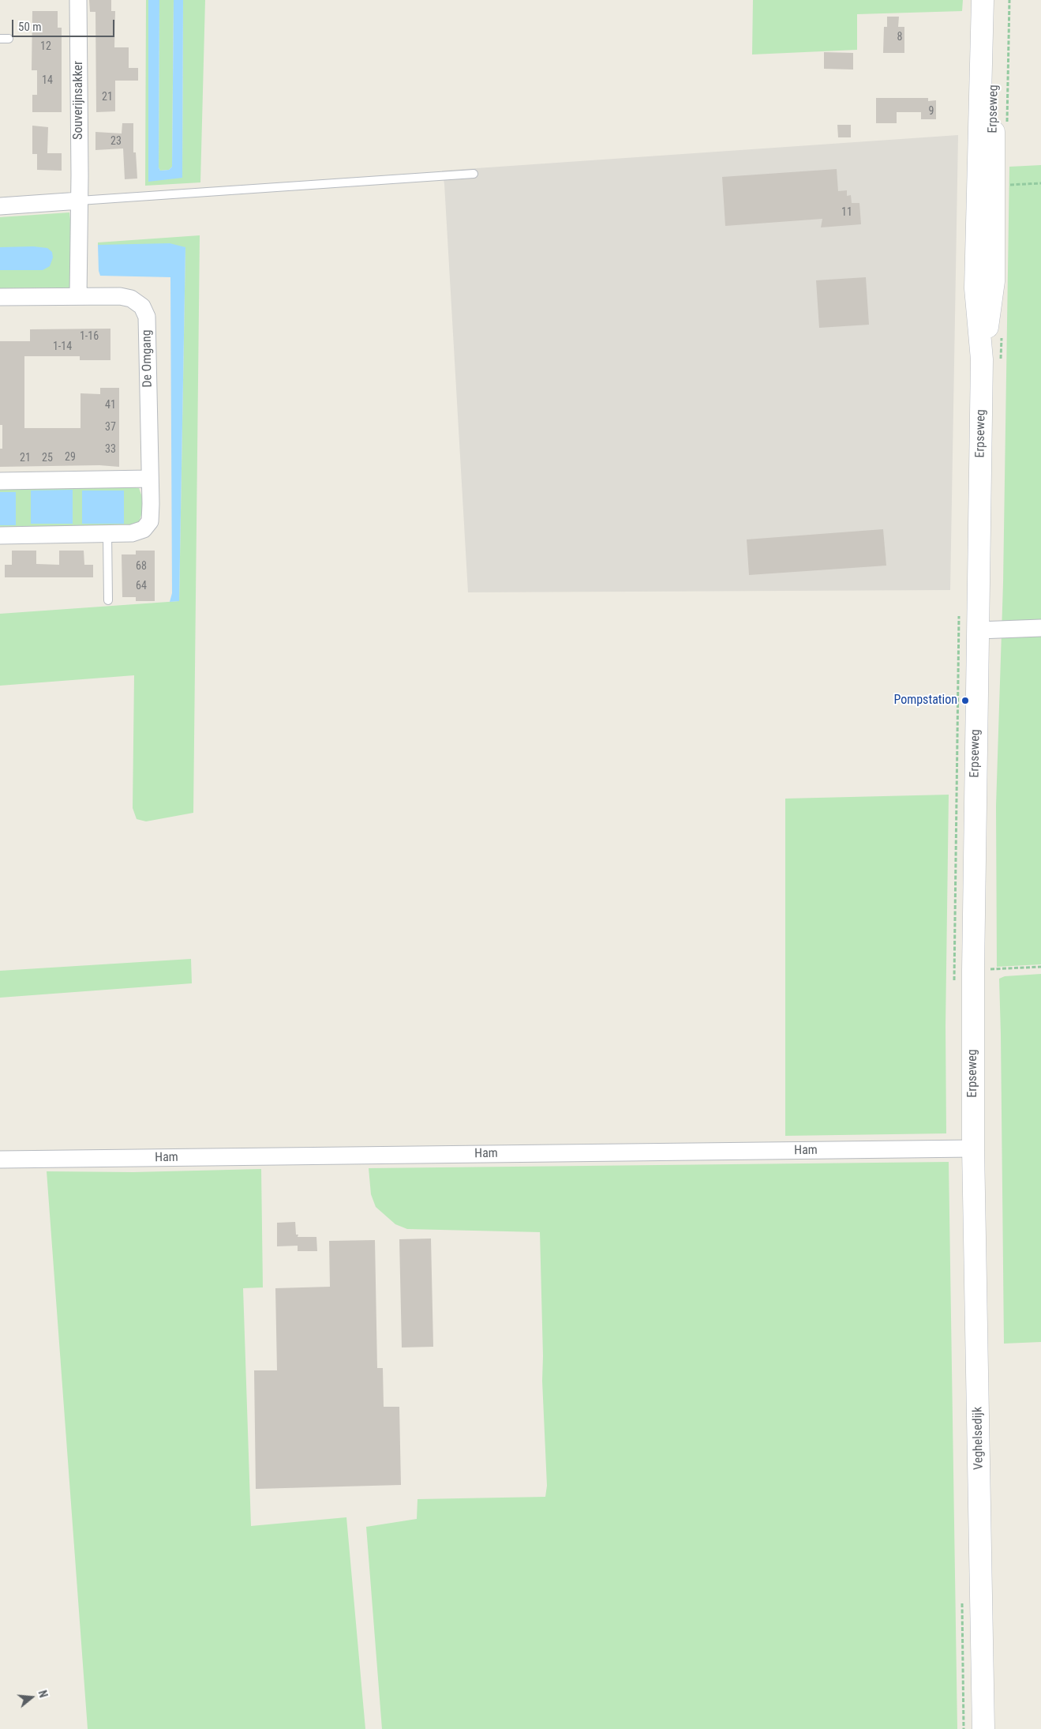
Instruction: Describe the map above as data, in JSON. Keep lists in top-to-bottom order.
{
  "streets": {
    "main road": ["Erpseweg", "Veghelsedijk"],
    "street": ["Souverijnsakker", "De Omgang", "Ham"]
  },
  "crossings": [
    ["Erpseweg", "Ham"],
    ["Erpseweg", "Veghelsedijk"],
    ["Ham", "Veghelsedijk"]
  ],
  "places": ["Pompstation"],
  "house_numbers": [
    "8",
    "12",
    "14",
    "21",
    "9",
    "23",
    "11",
    "1-16",
    "1-14",
    "41",
    "37",
    "33",
    "29",
    "21",
    "25",
    "68",
    "64"
  ],
  "scale_bar": "50 m",
  "north": "right"
}
